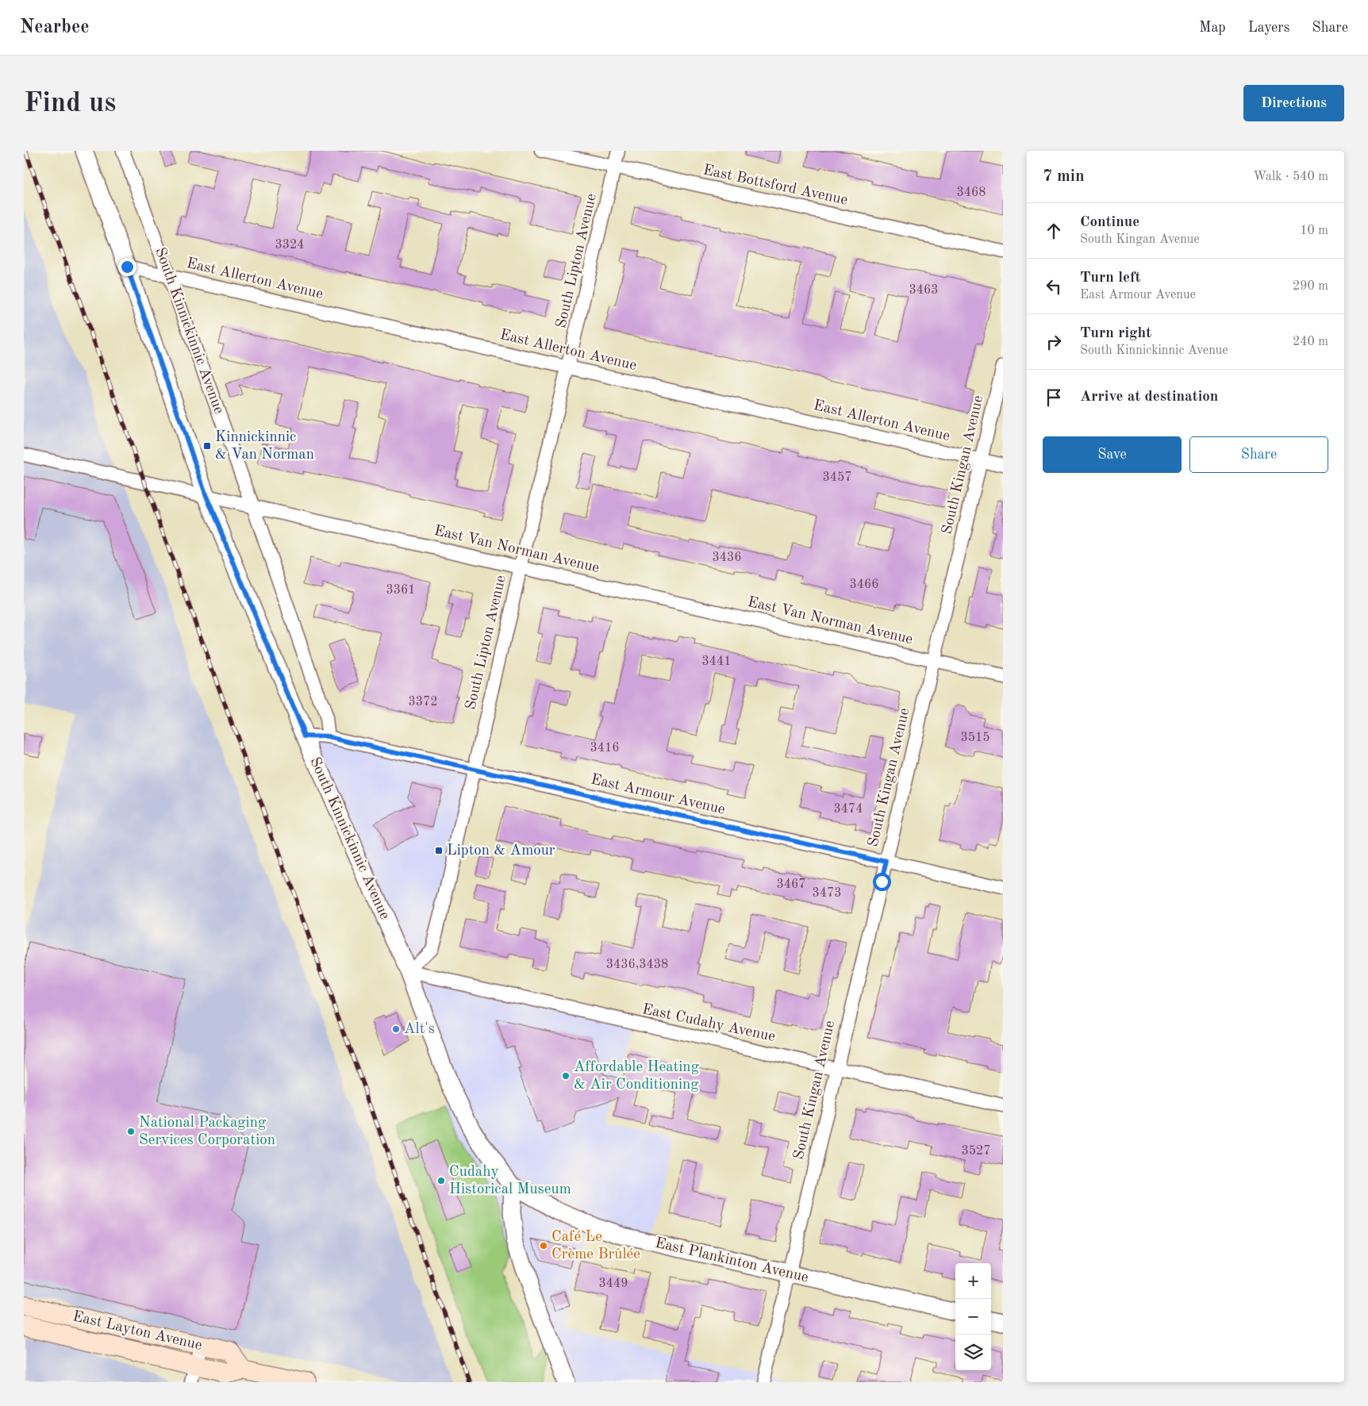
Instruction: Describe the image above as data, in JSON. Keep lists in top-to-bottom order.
{
  "streets": {
    "main road": ["East Layton Avenue"],
    "street": [
      "East Bottsford Avenue",
      "South Lipton Avenue",
      "East Allerton Avenue",
      "South Kinnickinnic Avenue",
      "South Kingan Avenue",
      "East Van Norman Avenue",
      "East Armour Avenue",
      "East Cudahy Avenue",
      "East Plankinton Avenue"
    ]
  },
  "crossings": [
    ["East Bottsford Avenue", "South Lipton Avenue"],
    ["South Lipton Avenue", "East Allerton Avenue"],
    ["South Lipton Avenue", "South Kinnickinnic Avenue"],
    ["South Lipton Avenue", "East Van Norman Avenue"],
    ["South Lipton Avenue", "East Armour Avenue"],
    ["South Lipton Avenue", "East Cudahy Avenue"],
    ["East Allerton Avenue", "South Kinnickinnic Avenue"],
    ["East Allerton Avenue", "South Kingan Avenue"],
    ["South Kinnickinnic Avenue", "East Van Norman Avenue"],
    ["South Kinnickinnic Avenue", "East Armour Avenue"],
    ["South Kinnickinnic Avenue", "East Cudahy Avenue"],
    ["South Kinnickinnic Avenue", "East Plankinton Avenue"],
    ["South Kingan Avenue", "East Van Norman Avenue"],
    ["South Kingan Avenue", "East Armour Avenue"],
    ["South Kingan Avenue", "East Cudahy Avenue"],
    ["South Kingan Avenue", "East Plankinton Avenue"]
  ],
  "places": {
    "transit": ["Kinnickinnic & Van Norman", "Lipton & Amour"],
    "other": [
      "Alt's",
      "Affordable Heating & Air Conditioning",
      "National Packaging Services Corporation",
      "Cudahy Historical Museum",
      "Café Le Crème Brûlée"
    ]
  },
  "house_numbers": [
    "3468",
    "3324",
    "3463",
    "3457",
    "3436",
    "3466",
    "3361",
    "3441",
    "3372",
    "3515",
    "3416",
    "3474",
    "3467",
    "3473",
    "3436,3438",
    "3527",
    "3449"
  ],
  "page": {
    "header": "Nearbee",
    "nav": ["Map", "Layers", "Share"],
    "buttons": [
      "Directions",
      ["Save", "Share"]
    ],
    "title": "Find us",
    "heading": ["7 min", "Walk · 540 m"],
    "list": [
      ["Continue", "South Kingan Avenue", "10 m"],
      ["Turn left", "East Armour Avenue", "290 m"],
      ["Turn right", "South Kinnickinnic Avenue", "240 m"],
      "Arrive at destination"
    ],
    "map_buttons": ["+", "−"]
  }
}
